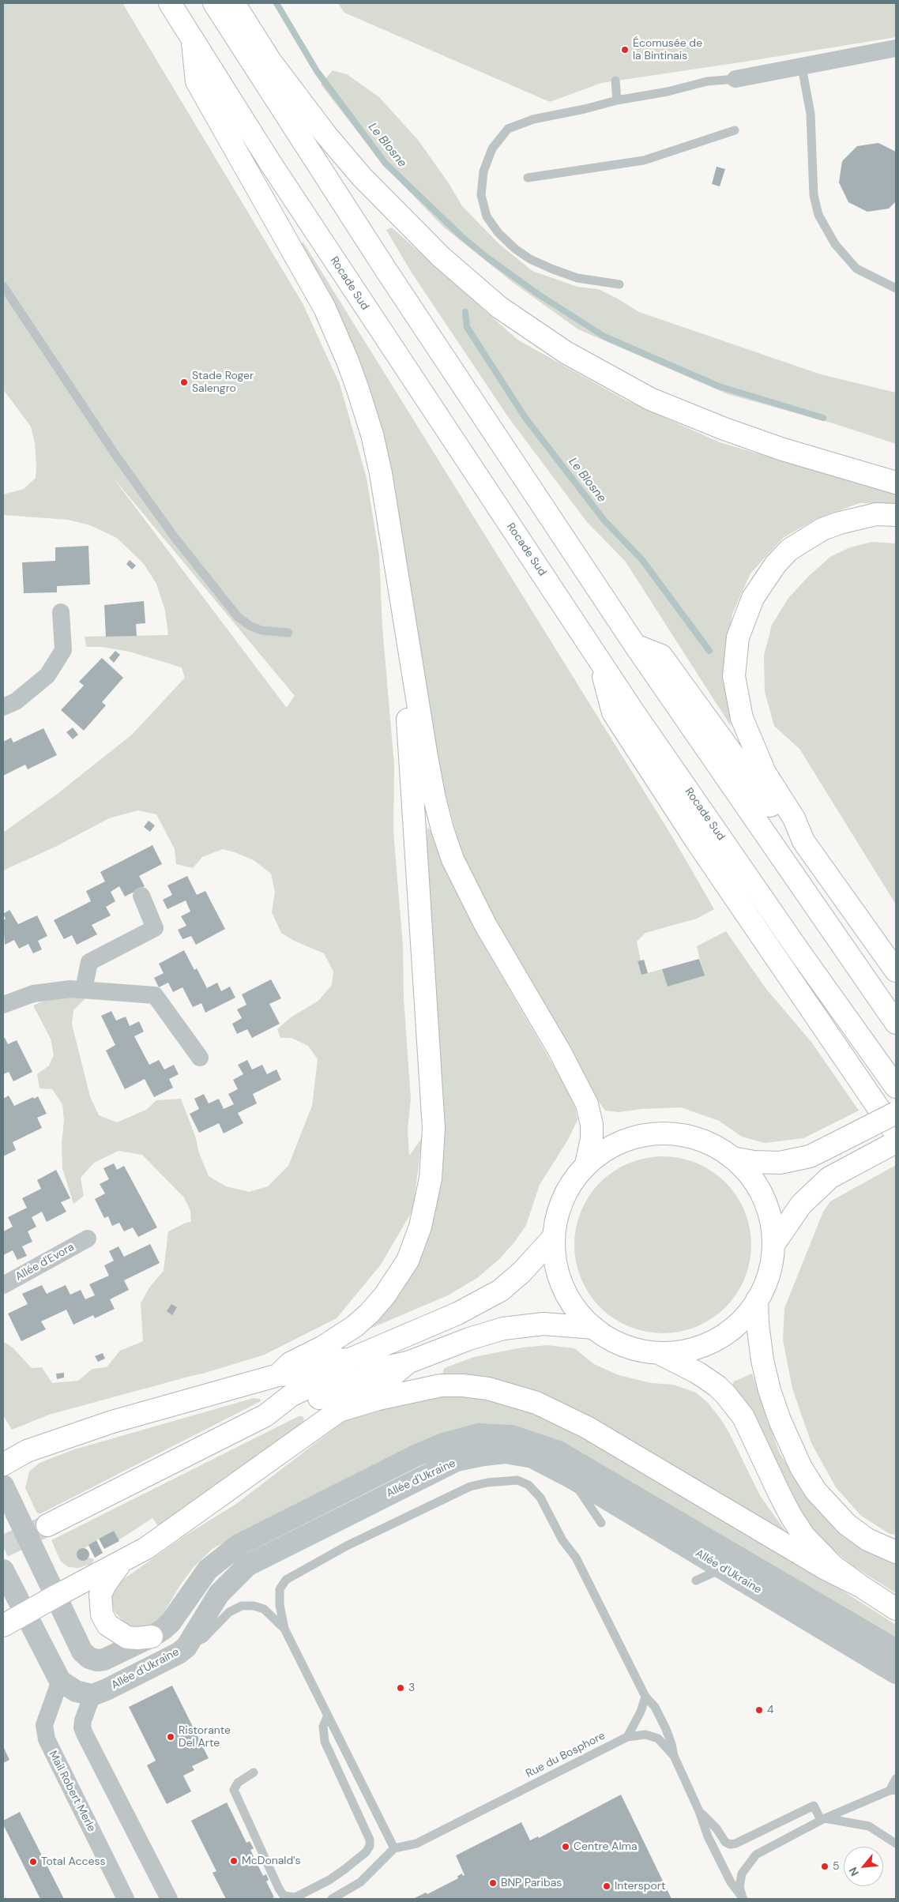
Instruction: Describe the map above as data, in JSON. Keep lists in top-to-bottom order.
{
  "streets": {
    "main road": ["Rocade Sud"],
    "street": ["Allée d'Evora", "Allée d'Ukraine", "Mail Robert Merle"],
    "lane": ["Rue du Bosphore"]
  },
  "water": ["Le Blosne"],
  "places": [
    "Écomusée de la Bintinais",
    "Stade Roger Salengro",
    "3",
    "4",
    "Ristorante Del Arte",
    "Centre Alma",
    "McDonald's",
    "Total Access",
    "5",
    "BNP Paribas",
    "Intersport"
  ],
  "north": "bottom left"
}
